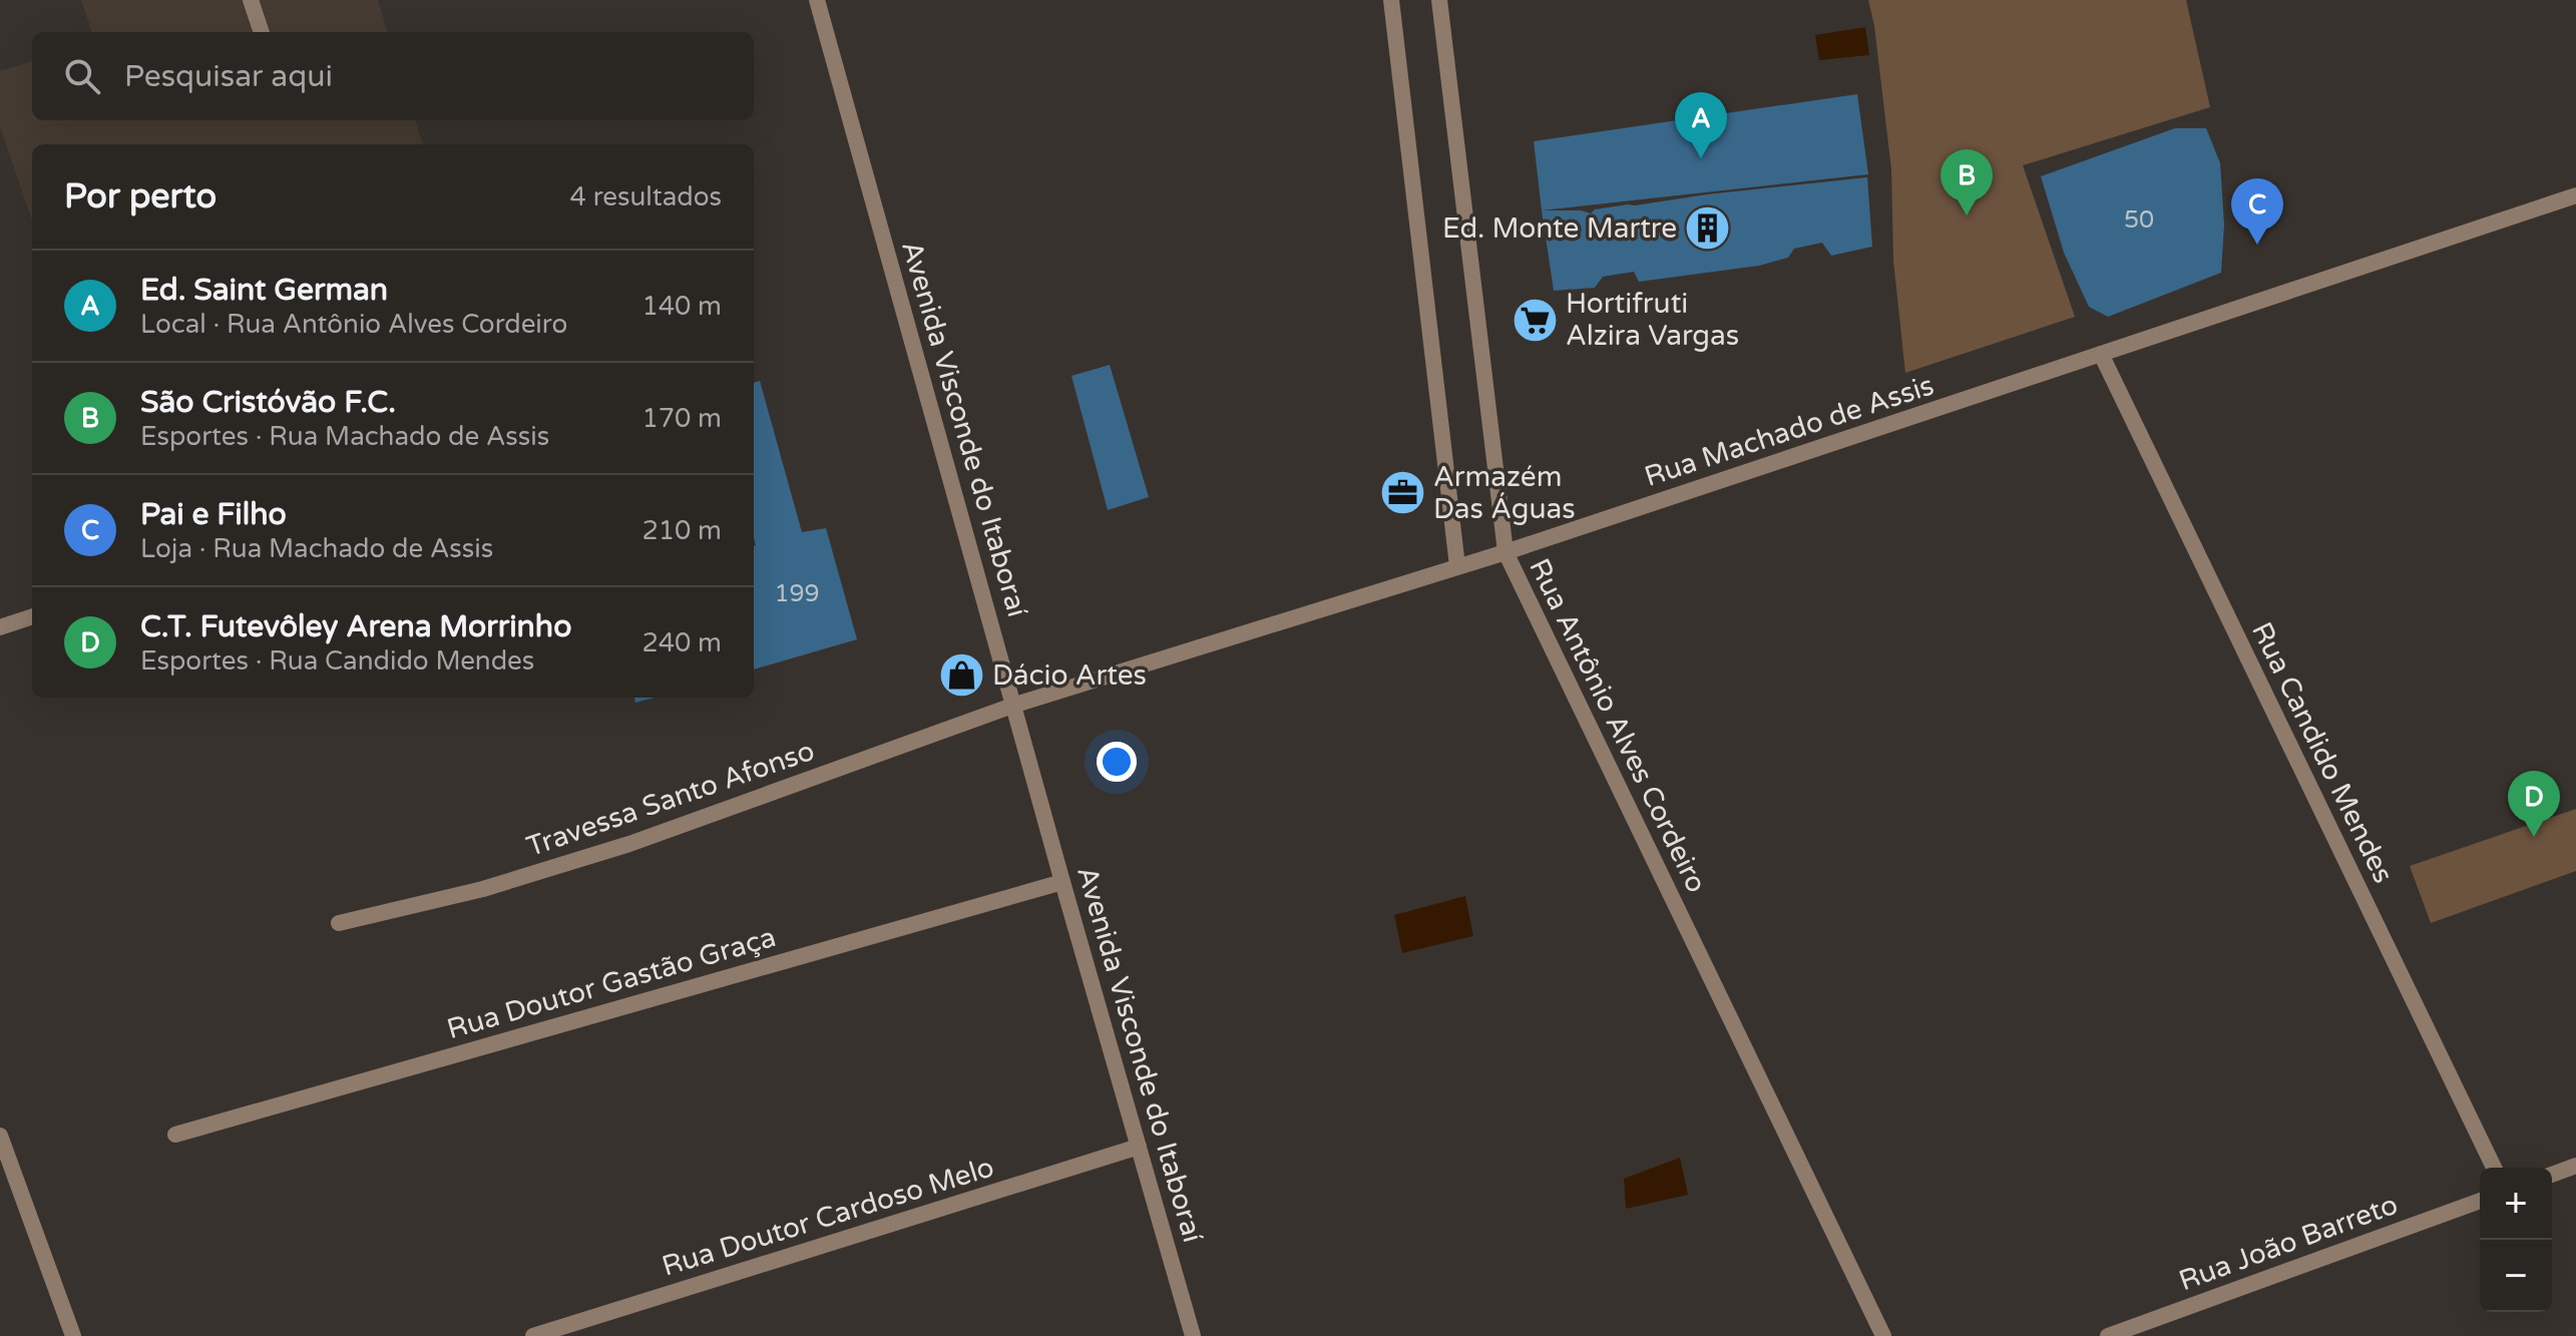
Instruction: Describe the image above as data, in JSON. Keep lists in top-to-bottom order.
{
  "streets": {
    "street": [
      "Avenida Visconde do Itaboraí",
      "Rua Machado de Assis",
      "Rua Antônio Alves Cordeiro",
      "Rua Candido Mendes",
      "Travessa Santo Afonso",
      "Rua Doutor Gastão Graça",
      "Rua Doutor Cardoso Melo",
      "Rua João Barreto"
    ]
  },
  "crossings": [
    ["Avenida Visconde do Itaboraí", "Rua Machado de Assis"],
    ["Avenida Visconde do Itaboraí", "Travessa Santo Afonso"],
    ["Avenida Visconde do Itaboraí", "Rua Doutor Gastão Graça"],
    ["Avenida Visconde do Itaboraí", "Rua Doutor Cardoso Melo"],
    ["Rua Machado de Assis", "Rua Antônio Alves Cordeiro"],
    ["Rua Machado de Assis", "Rua Candido Mendes"],
    ["Rua Machado de Assis", "Travessa Santo Afonso"]
  ],
  "places": {
    "building": ["Ed. Monte Martre"],
    "supermarket": ["Hortifruti Alzira Vargas"],
    "office": ["Armazém Das Águas"],
    "shop": ["Dácio Artes"]
  },
  "house_numbers": ["50", "199"],
  "page": {
    "search": "Pesquisar aqui",
    "pins": [
      "A",
      "B",
      "C",
      "D"
    ],
    "heading": ["Por perto", "4 resultados"],
    "list": [
      {
        "mark": "A",
        "name": "Ed. Saint German",
        "note": "Local · Rua Antônio Alves Cordeiro",
        "value": "140 m"
      },
      {
        "mark": "B",
        "name": "São Cristóvão F.C.",
        "note": "Esportes · Rua Machado de Assis",
        "value": "170 m"
      },
      {
        "mark": "C",
        "name": "Pai e Filho",
        "note": "Loja · Rua Machado de Assis",
        "value": "210 m"
      },
      {
        "mark": "D",
        "name": "C.T. Futevôley Arena Morrinho",
        "note": "Esportes · Rua Candido Mendes",
        "value": "240 m"
      }
    ],
    "map_buttons": ["+", "−"]
  }
}
